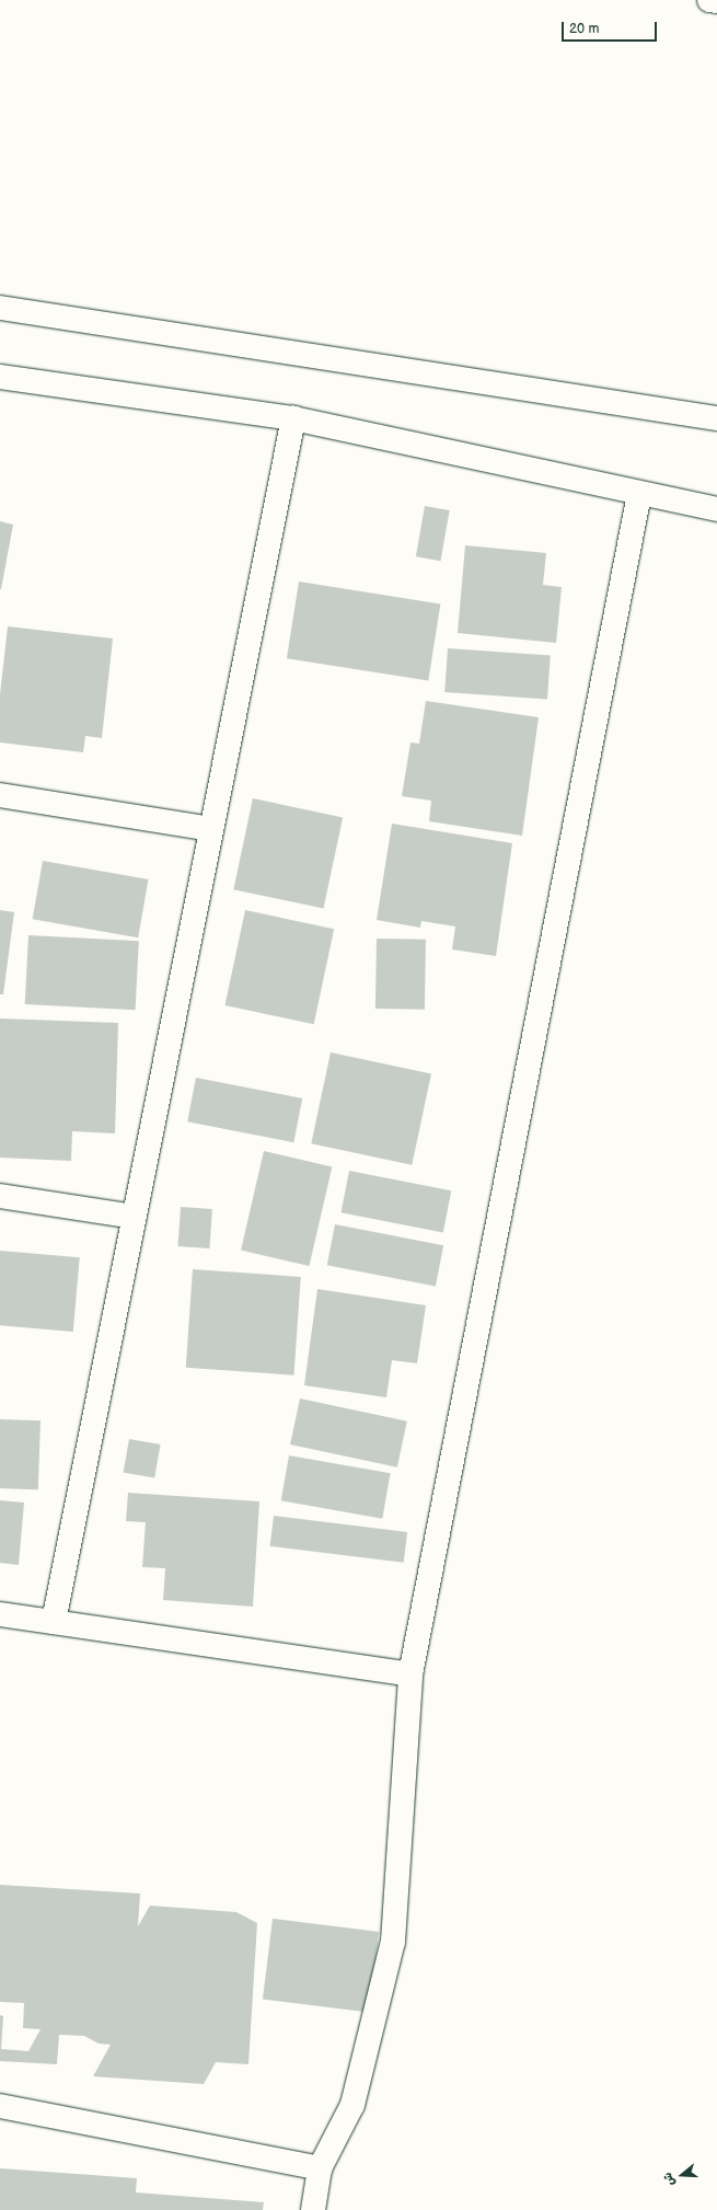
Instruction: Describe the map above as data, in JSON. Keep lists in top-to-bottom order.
{
  "scale_bar": "20 m",
  "north": "left"
}
